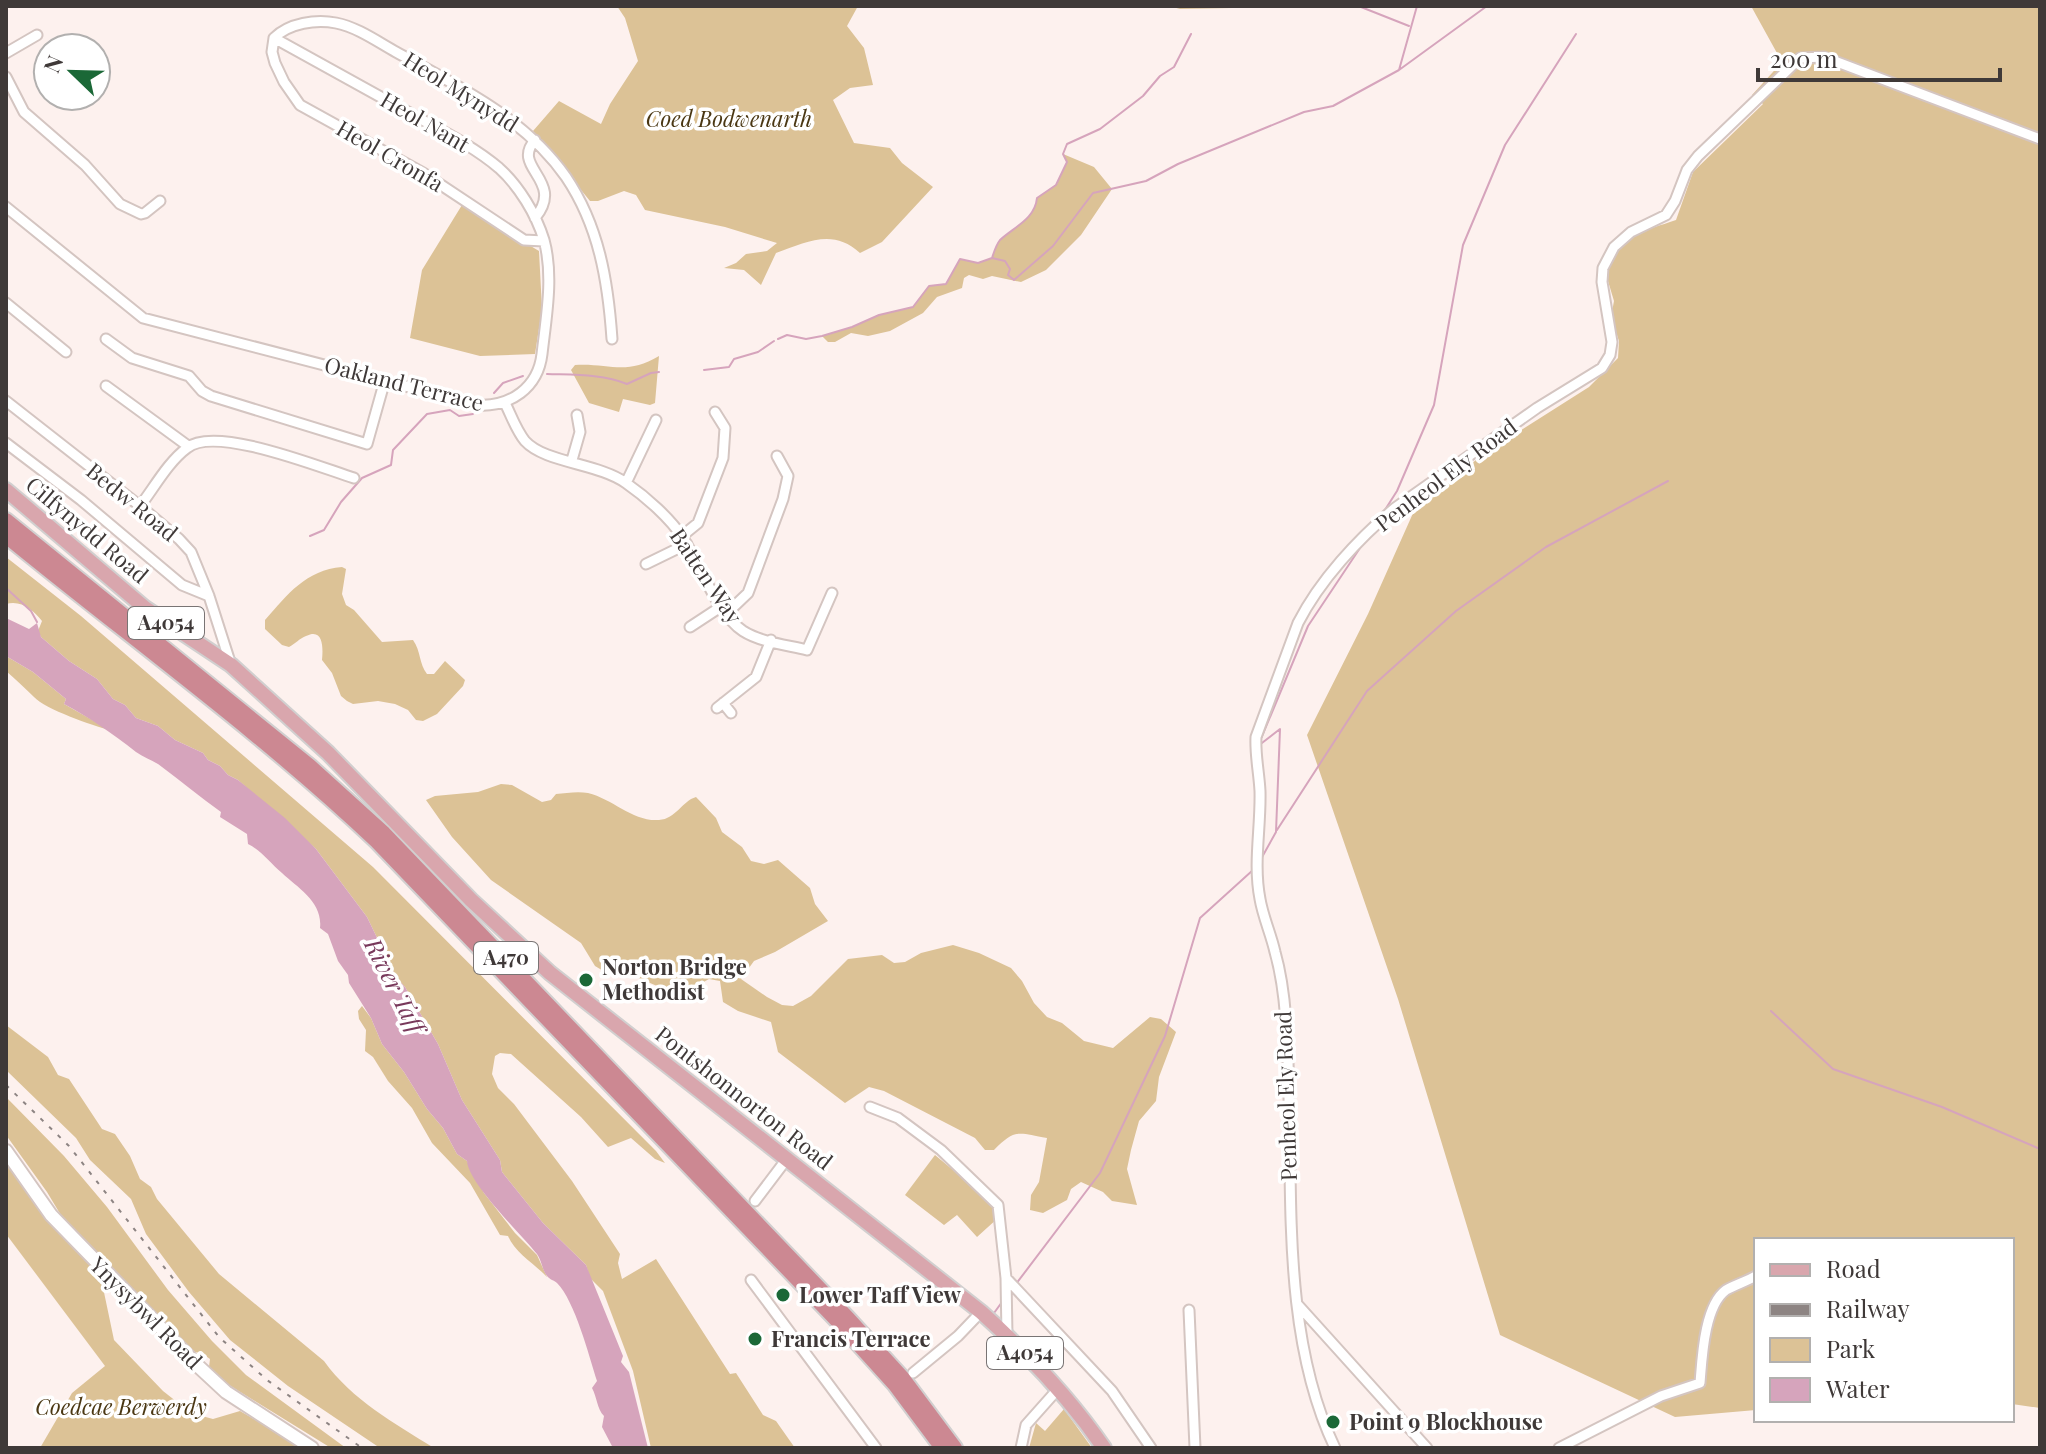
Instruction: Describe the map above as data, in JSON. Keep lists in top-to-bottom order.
{
  "streets": {
    "highway": ["A470"],
    "main road": [
      "Cilfynydd Road",
      "A4054",
      "Pontshonnorton Road",
      "Ynysybwl Road"
    ],
    "street": [
      "Heol Mynydd",
      "Heol Nant",
      "Heol Cronfa",
      "Oakland Terrace",
      "Penheol Ely Road",
      "Bedw Road",
      "Batten Way"
    ]
  },
  "crossings": [
    ["Heol Mynydd", "Heol Nant"],
    ["Heol Mynydd", "Heol Cronfa"],
    ["Heol Nant", "Heol Cronfa"],
    ["Heol Nant", "Oakland Terrace"],
    ["Heol Cronfa", "Oakland Terrace"],
    ["Oakland Terrace", "Batten Way"],
    ["Bedw Road", "Cilfynydd Road"],
    ["Cilfynydd Road", "Pontshonnorton Road"],
    ["A4054", "Pontshonnorton Road"]
  ],
  "water": ["River Taff"],
  "parks": ["Coed Bodwenarth", "Coedcae Berwerdy"],
  "places": [
    "Norton Bridge Methodist",
    "Lower Taff View",
    "Francis Terrace",
    "Point 9 Blockhouse"
  ],
  "legend": [
    "Road",
    "Railway",
    "Park",
    "Water"
  ],
  "scale_bar": "200 m",
  "north": "top left"
}
